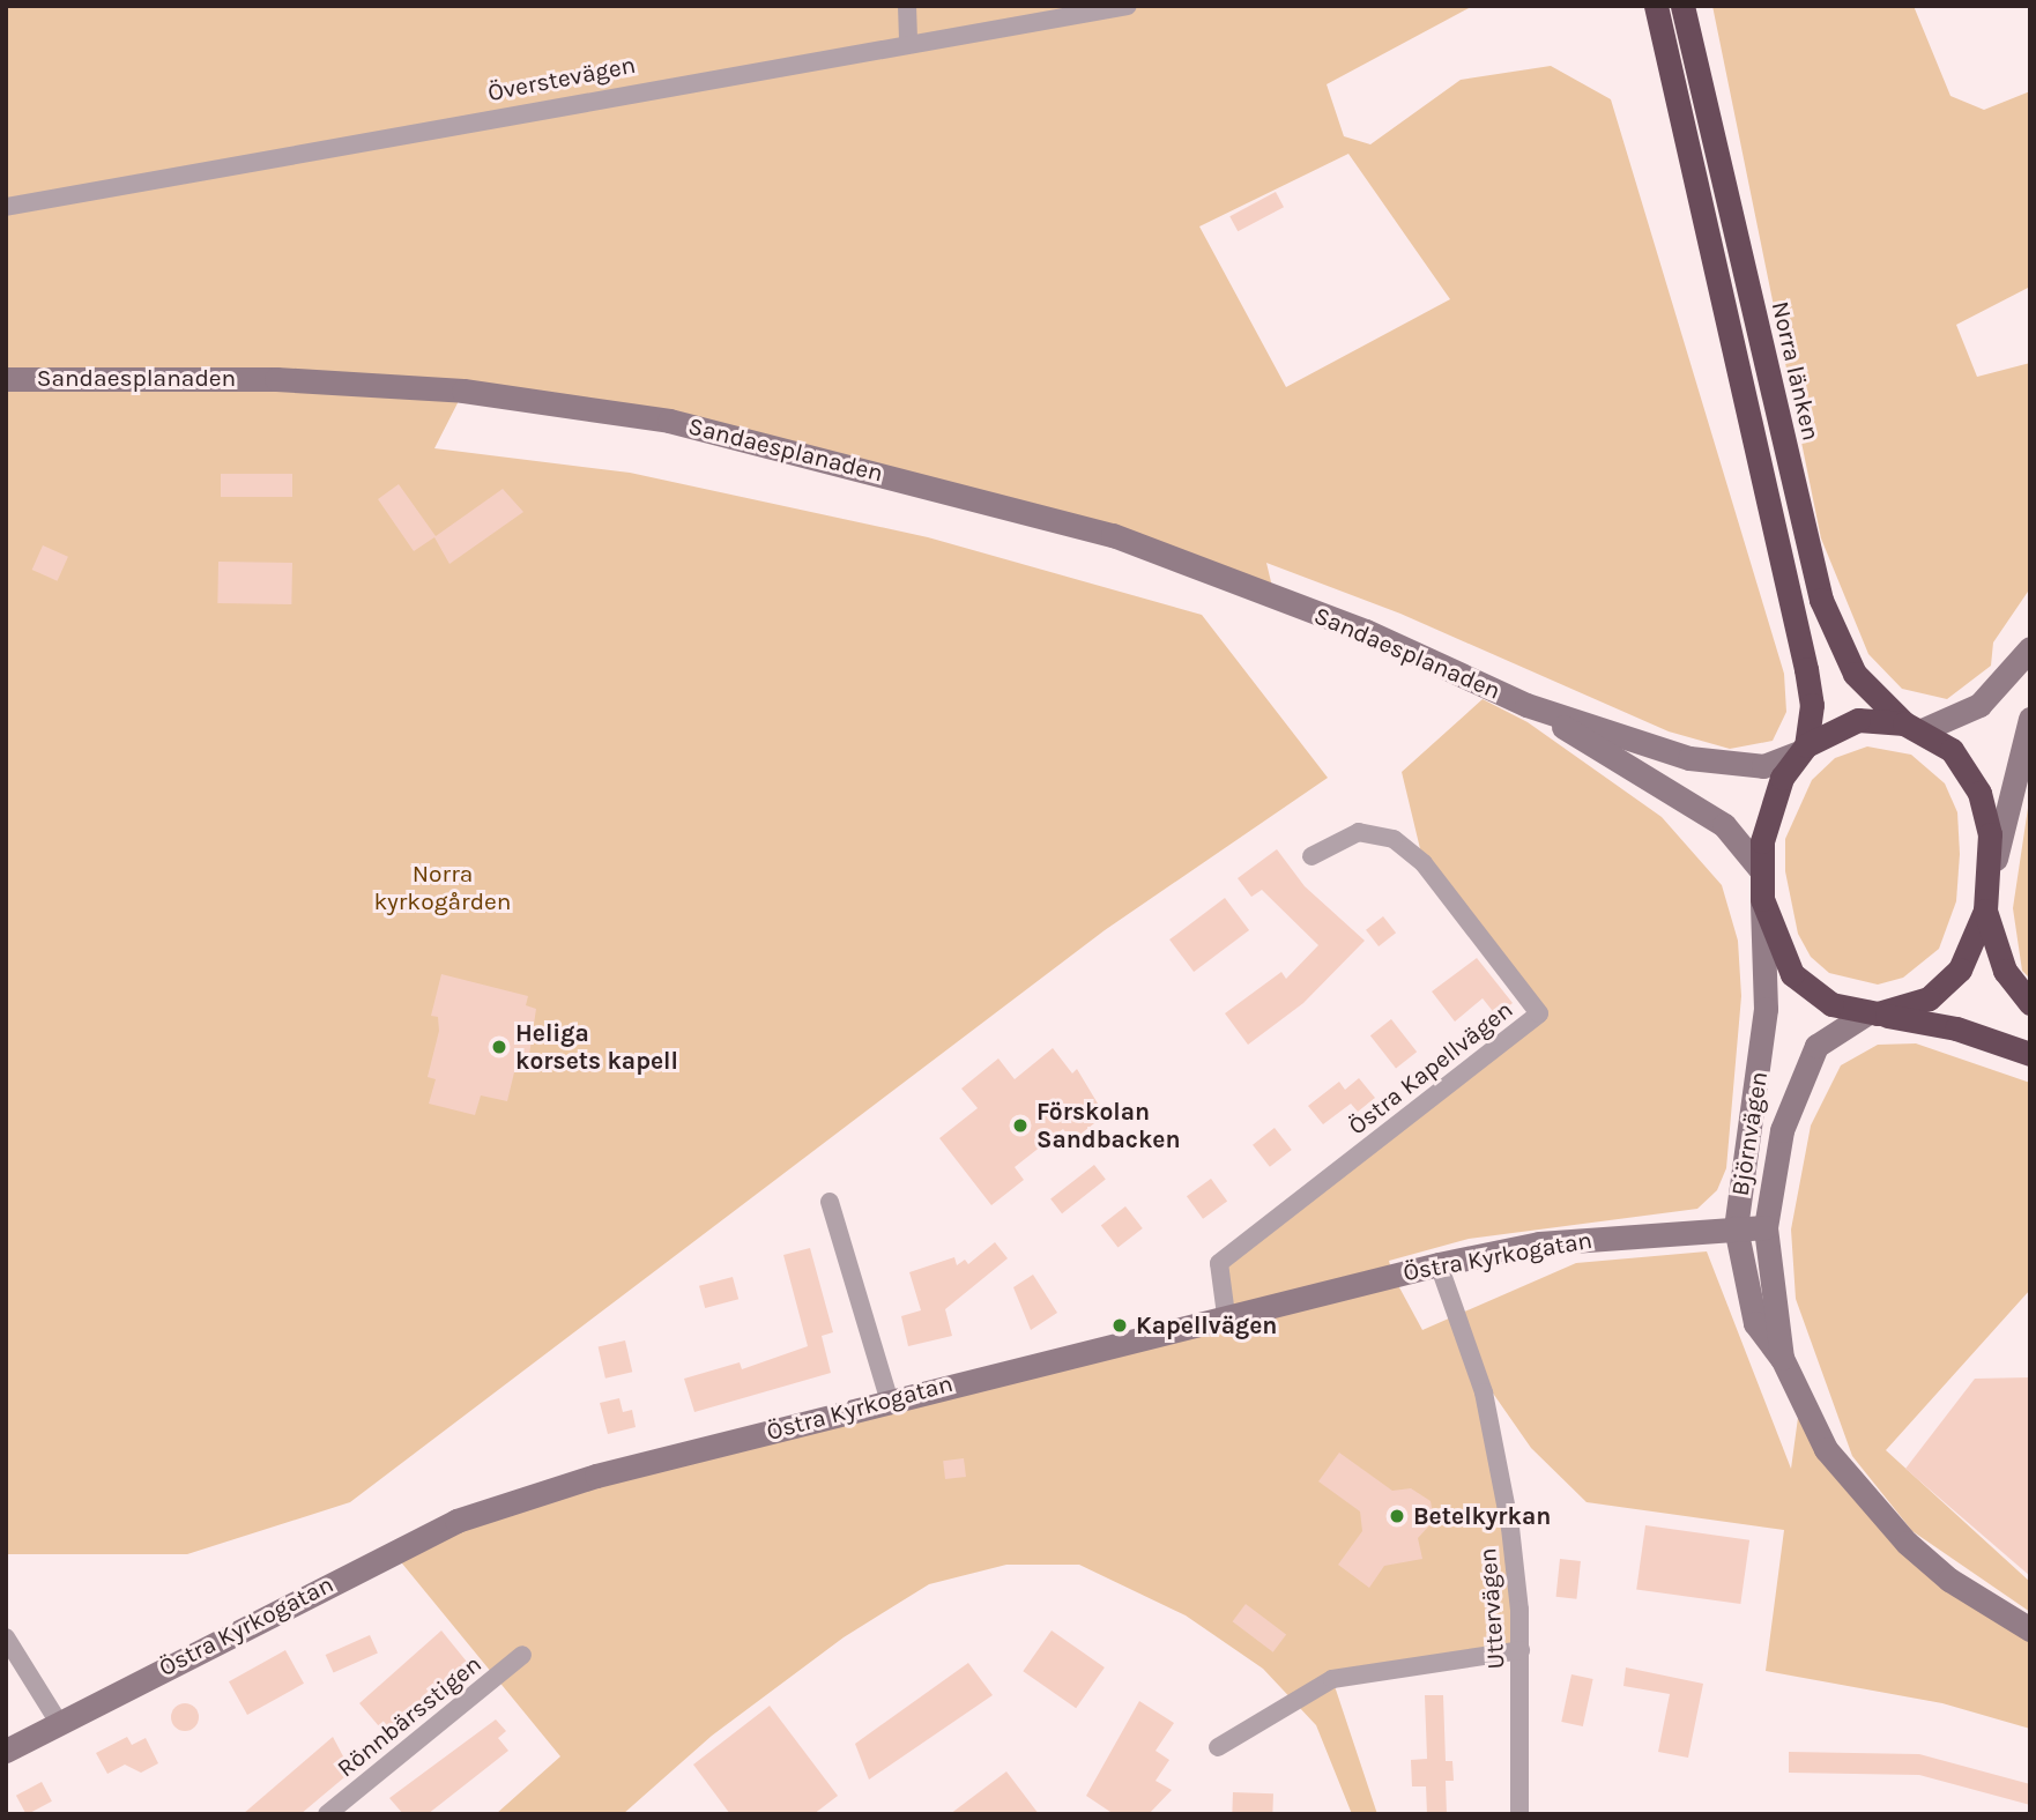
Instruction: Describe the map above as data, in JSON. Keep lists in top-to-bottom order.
{
  "streets": {
    "highway": ["Norra länken"],
    "street": [
      "Överstevägen",
      "Sandaesplanaden",
      "Östra Kapellvägen",
      "Björnvägen",
      "Östra Kyrkogatan",
      "Uttervägen",
      "Rönnbärsstigen"
    ]
  },
  "crossings": [
    ["Norra länken", "Sandaesplanaden"],
    ["Norra länken", "Björnvägen"],
    ["Sandaesplanaden", "Björnvägen"],
    ["Östra Kapellvägen", "Östra Kyrkogatan"],
    ["Björnvägen", "Östra Kyrkogatan"],
    ["Östra Kyrkogatan", "Uttervägen"]
  ],
  "parks": ["Norra kyrkogården"],
  "places": [
    "Heliga korsets kapell",
    "Förskolan Sandbacken",
    "Kapellvägen",
    "Betelkyrkan"
  ]
}
